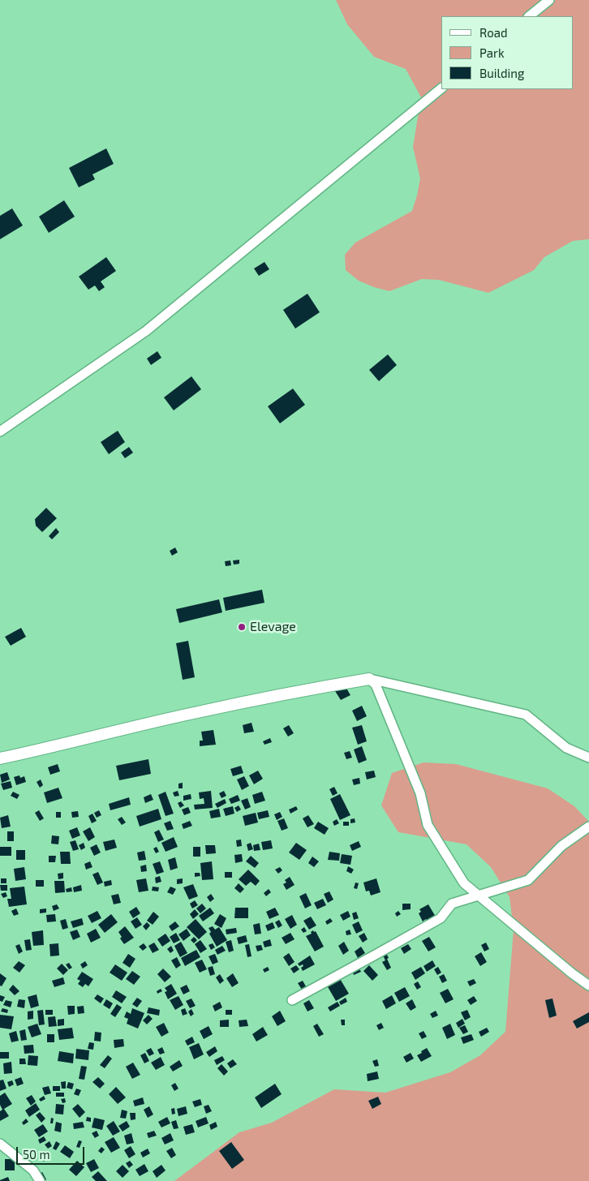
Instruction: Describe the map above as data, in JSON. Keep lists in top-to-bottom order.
{
  "places": ["Elevage"],
  "legend": ["Road", "Park", "Building"],
  "scale_bar": "50 m"
}
